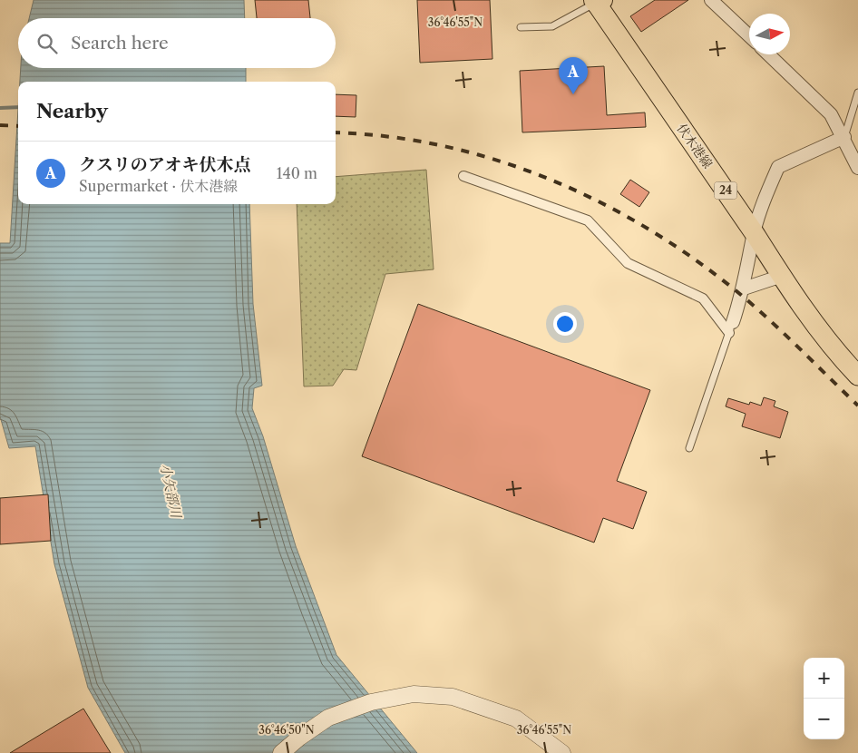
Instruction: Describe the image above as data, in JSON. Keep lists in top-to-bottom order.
{
  "streets": {
    "main road": ["伏木港線", "24"]
  },
  "water": ["小矢部川"],
  "north": "right",
  "page": {
    "search": "Search here",
    "pins": "A",
    "heading": "Nearby",
    "list": [
      {
        "mark": "A",
        "name": "クスリのアオキ伏木点",
        "note": "Supermarket · 伏木港線",
        "value": "140 m"
      }
    ],
    "map_buttons": ["+", "−"]
  },
  "coordinates": ["36°46'55\"N", "36°46'50\"N"]
}
